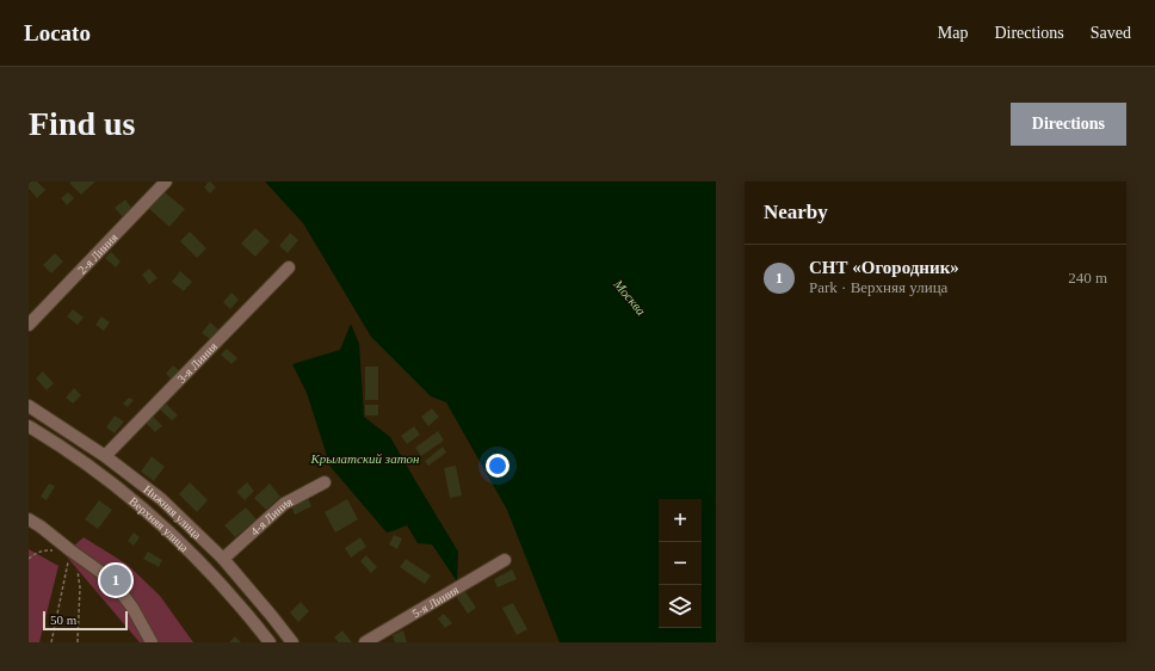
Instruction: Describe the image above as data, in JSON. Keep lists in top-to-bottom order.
{
  "streets": {
    "street": [
      "2-я Линия",
      "3-я Линия",
      "Нижняя улица",
      "4-я Линия",
      "Верхняя улица",
      "5-я Линия"
    ]
  },
  "crossings": [
    ["3-я Линия", "Нижняя улица"],
    ["Нижняя улица", "4-я Линия"]
  ],
  "water": ["Москва", "Крылатский затон"],
  "scale_bar": "50 m",
  "page": {
    "header": "Locato",
    "nav": ["Map", "Directions", "Saved"],
    "buttons": "Directions",
    "title": "Find us",
    "heading": "Nearby",
    "list": [
      {
        "mark": "1",
        "name": "СНТ «Огородник»",
        "note": "Park · Верхняя улица",
        "value": "240 m"
      }
    ],
    "map_buttons": ["+", "−"],
    "pins": "1",
    "scale": "50 m"
  }
}
